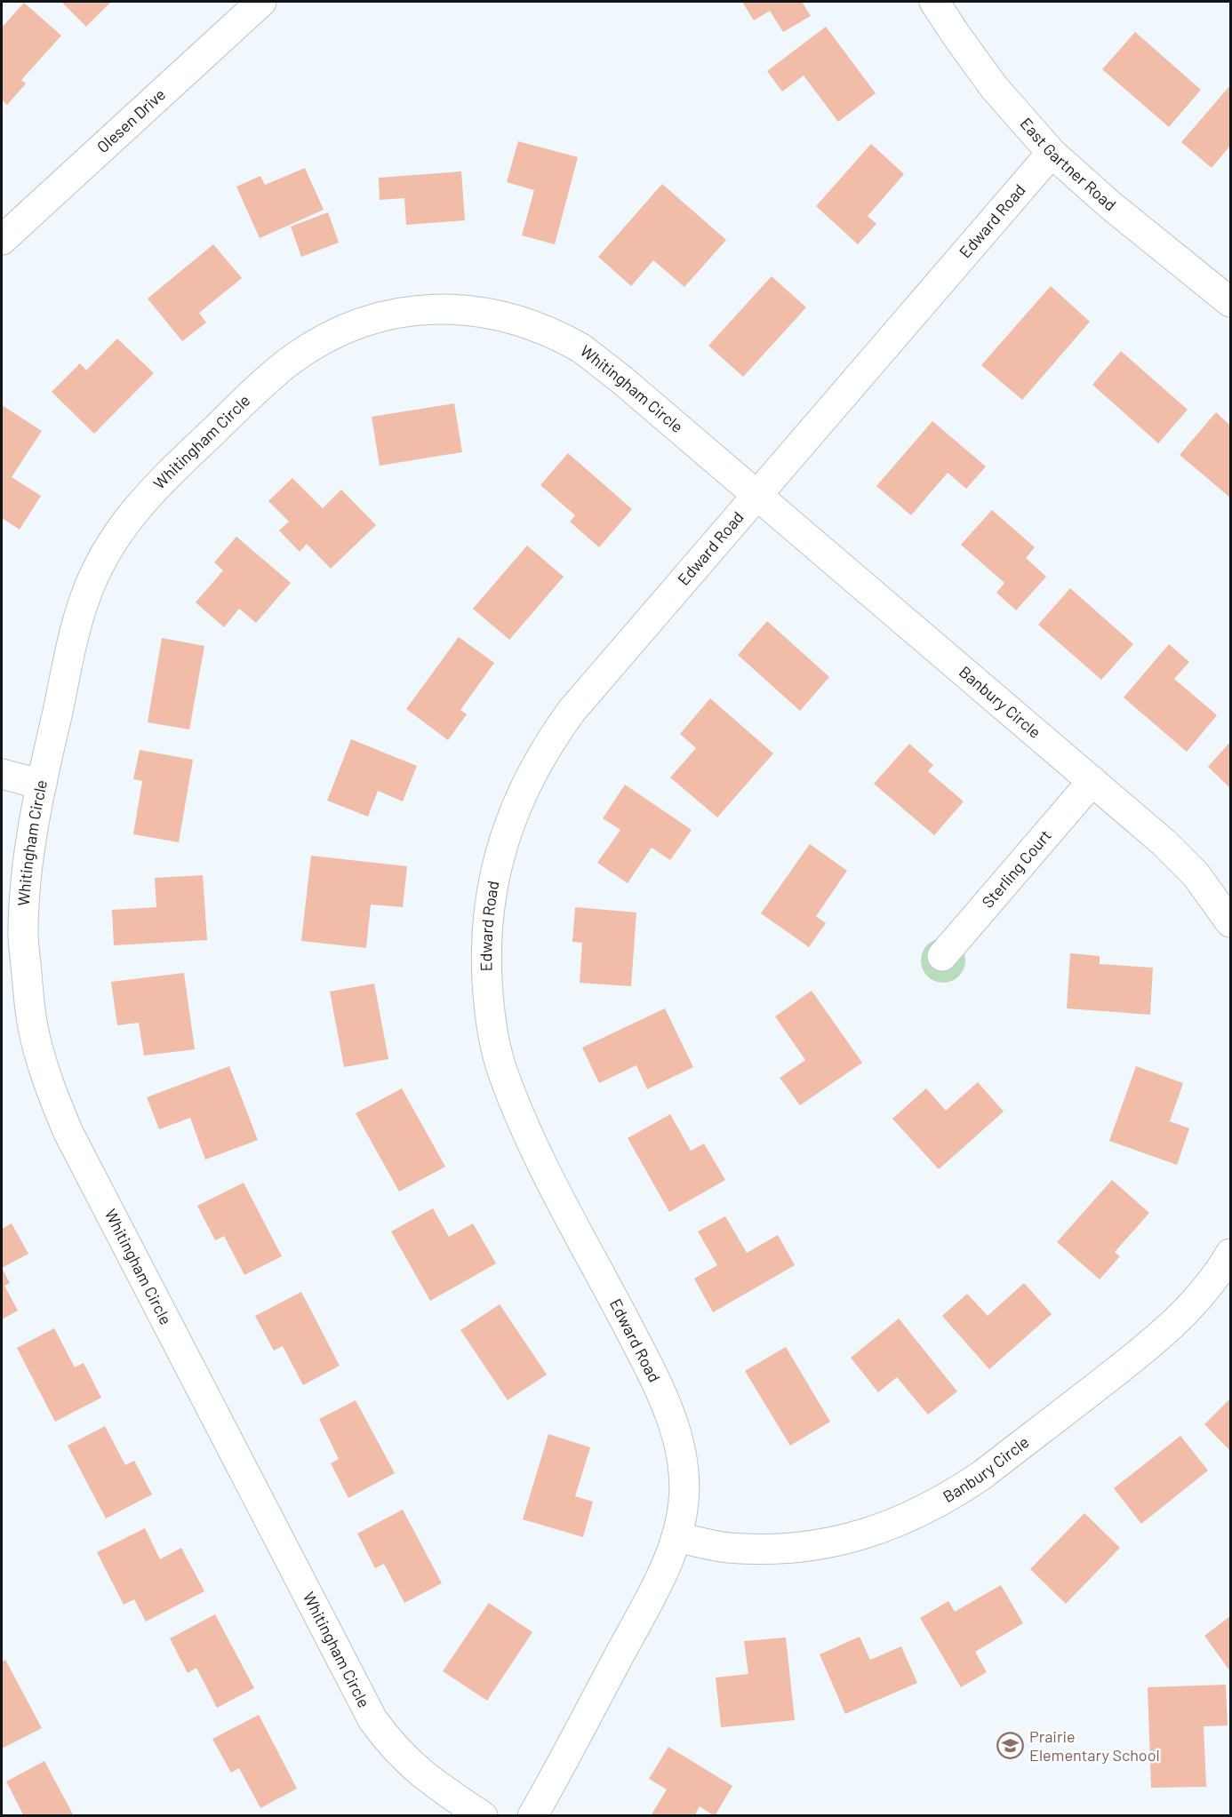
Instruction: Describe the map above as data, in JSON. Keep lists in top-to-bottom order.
{
  "streets": {
    "street": [
      "Olesen Drive",
      "East Gartner Road",
      "Edward Road",
      "Whitingham Circle",
      "Banbury Circle",
      "Sterling Court"
    ]
  },
  "crossings": [
    ["East Gartner Road", "Edward Road"],
    ["Edward Road", "Whitingham Circle"],
    ["Edward Road", "Banbury Circle"],
    ["Whitingham Circle", "Banbury Circle"],
    ["Banbury Circle", "Sterling Court"]
  ],
  "places": {
    "school or university": ["Prairie Elementary School"]
  }
}
